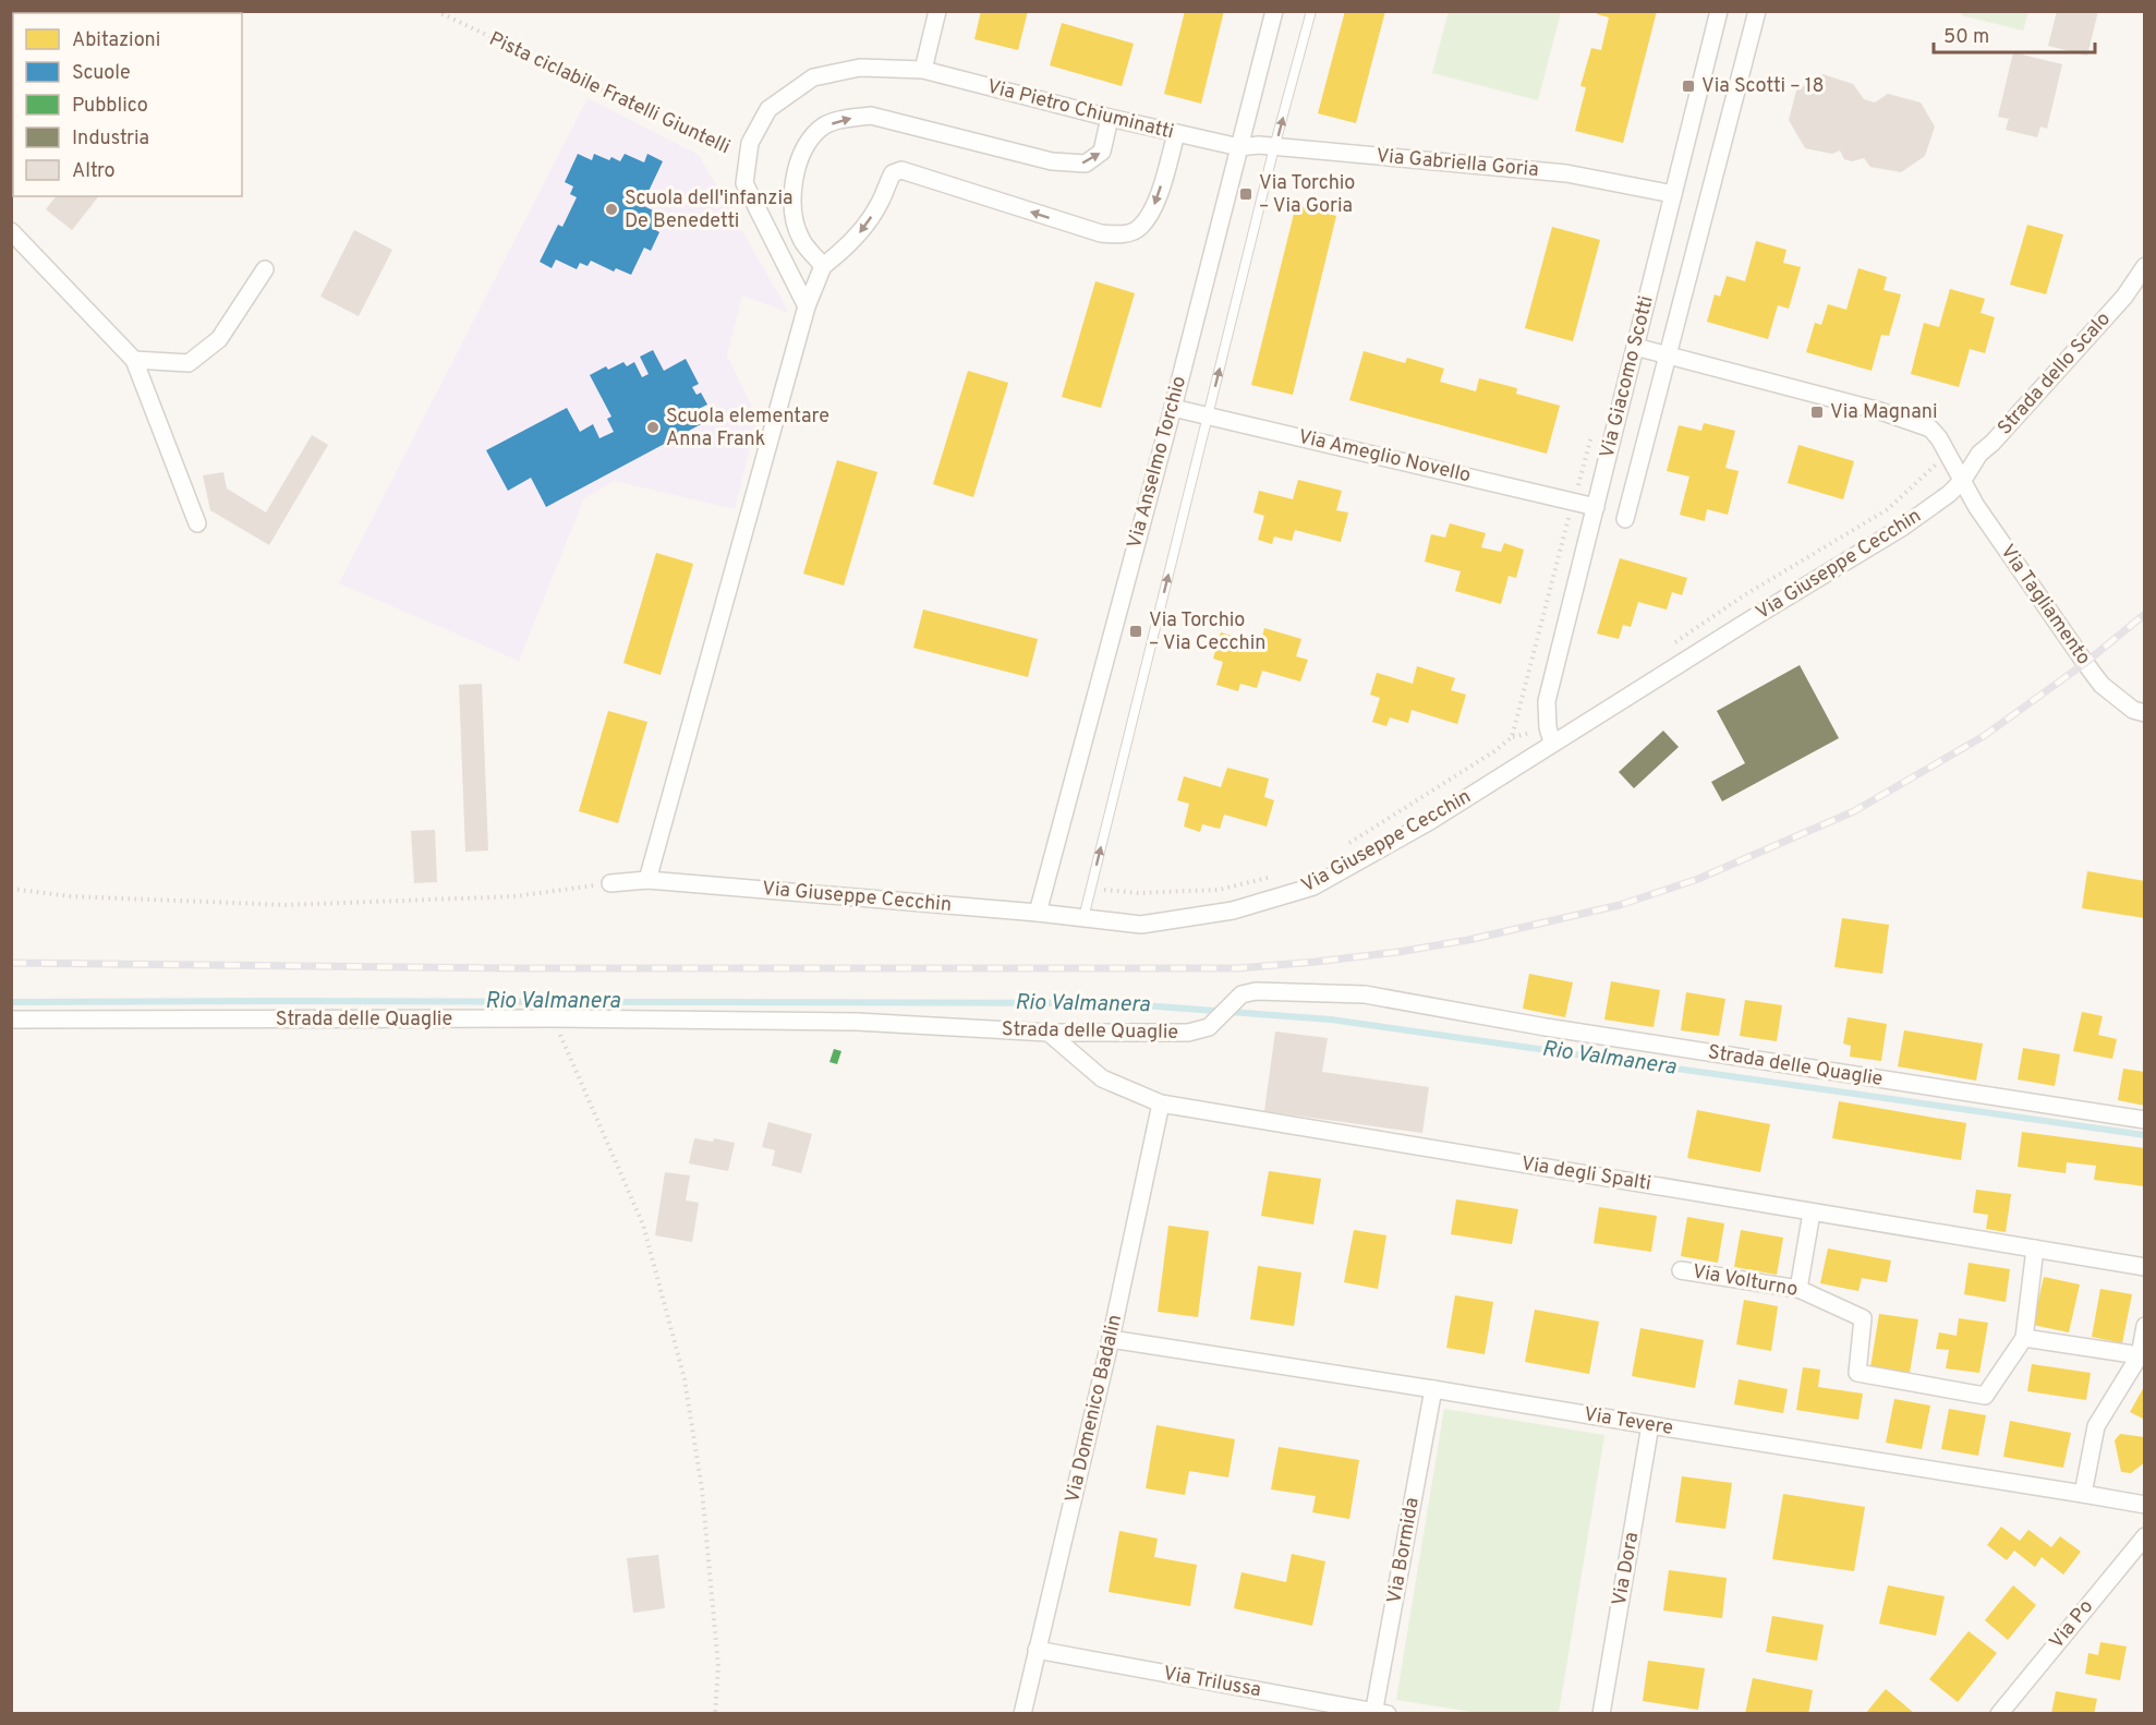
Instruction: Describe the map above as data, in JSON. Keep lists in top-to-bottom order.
{
  "streets": {
    "street": [
      "Via Pietro Chiuminatti",
      "Via Gabriella Goria",
      "Strada dello Scalo",
      "Via Giacomo Scotti",
      "Via Ameglio Novello",
      "Via Anselmo Torchio",
      "Via Giuseppe Cecchin",
      "Via Tagliamento",
      "Strada delle Quaglie",
      "Via degli Spalti",
      "Via Volturno",
      "Via Domenico Badalin",
      "Via Tevere",
      "Via Bormida",
      "Via Dora",
      "Via Po",
      "Via Trilussa"
    ],
    "path": ["Pista ciclabile Fratelli Giuntelli"]
  },
  "crossings": [
    ["Pista ciclabile Fratelli Giuntelli", "Via Pietro Chiuminatti"],
    ["Via Pietro Chiuminatti", "Via Gabriella Goria"],
    ["Via Pietro Chiuminatti", "Via Anselmo Torchio"],
    ["Via Gabriella Goria", "Via Giacomo Scotti"],
    ["Via Gabriella Goria", "Via Anselmo Torchio"],
    ["Strada dello Scalo", "Via Giuseppe Cecchin"],
    ["Strada dello Scalo", "Via Tagliamento"],
    ["Via Giacomo Scotti", "Via Ameglio Novello"],
    ["Via Giacomo Scotti", "Via Giuseppe Cecchin"],
    ["Via Giacomo Scotti", "Via Tagliamento"],
    ["Via Ameglio Novello", "Via Anselmo Torchio"],
    ["Via Anselmo Torchio", "Via Giuseppe Cecchin"],
    ["Via Giuseppe Cecchin", "Via Tagliamento"],
    ["Strada delle Quaglie", "Via degli Spalti"],
    ["Via degli Spalti", "Via Domenico Badalin"],
    ["Via Domenico Badalin", "Via Tevere"],
    ["Via Domenico Badalin", "Via Trilussa"],
    ["Via Tevere", "Via Bormida"],
    ["Via Tevere", "Via Dora"],
    ["Via Bormida", "Via Trilussa"]
  ],
  "water": ["Rio Valmanera"],
  "places": {
    "transit": [
      "Via Scotti – 18",
      "Via Torchio – Via Goria",
      "Via Magnani",
      "Via Torchio – Via Cecchin"
    ],
    "other": ["Scuola dell'infanzia De Benedetti", "Scuola elementare Anna Frank"]
  },
  "legend": [
    "Abitazioni",
    "Scuole",
    "Pubblico",
    "Industria",
    "Altro"
  ],
  "scale_bar": "50 m"
}
